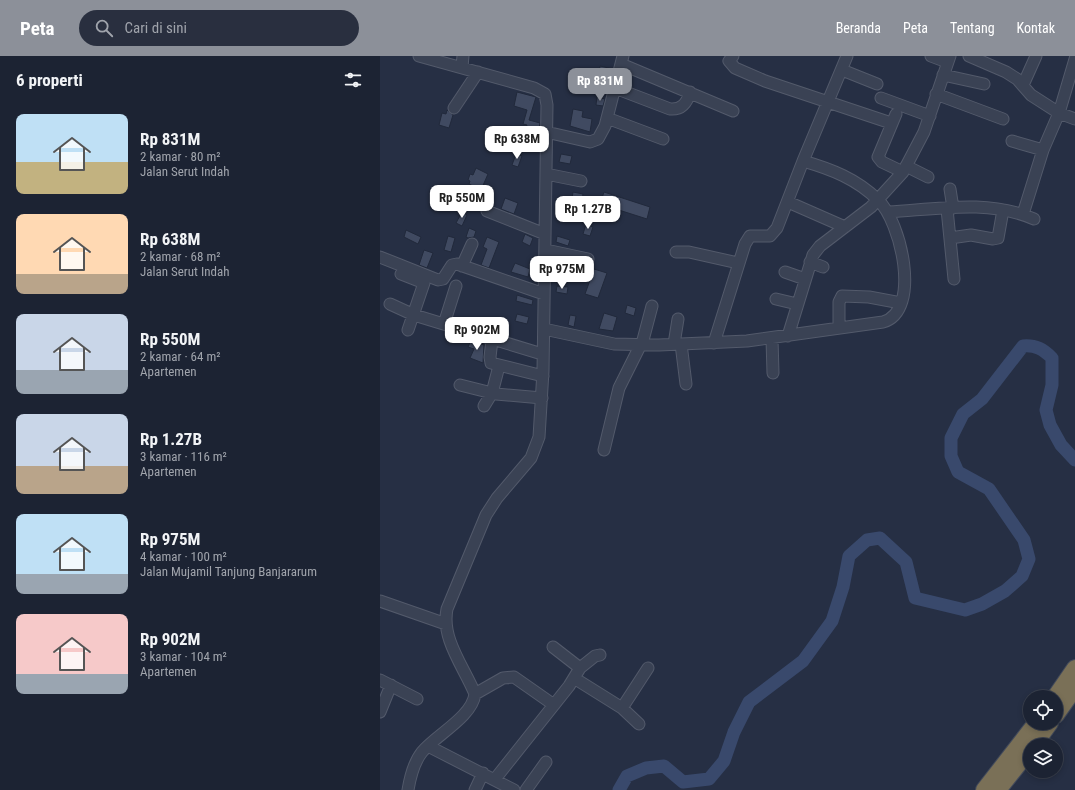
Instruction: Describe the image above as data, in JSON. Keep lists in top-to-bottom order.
{
  "page": {
    "header": "Peta",
    "search": "Cari di sini",
    "nav": [
      "Beranda",
      "Peta",
      "Tentang",
      "Kontak"
    ],
    "heading": "6 properti",
    "price": [
      "Rp 831M",
      "Rp 638M",
      "Rp 550M",
      "Rp 1.27B",
      "Rp 975M",
      "Rp 902M"
    ],
    "list": [
      {
        "name": "Rp 831M",
        "note": "2 kamar · 80 m² · Jalan Serut Indah"
      },
      {
        "name": "Rp 638M",
        "note": "2 kamar · 68 m² · Jalan Serut Indah"
      },
      {
        "name": "Rp 550M",
        "note": "2 kamar · 64 m² · Apartemen"
      },
      {
        "name": "Rp 1.27B",
        "note": "3 kamar · 116 m² · Apartemen"
      },
      {
        "name": "Rp 975M",
        "note": "4 kamar · 100 m² · Jalan Mujamil Tanjung Banjararum"
      },
      {
        "name": "Rp 902M",
        "note": "3 kamar · 104 m² · Apartemen"
      }
    ]
  }
}
